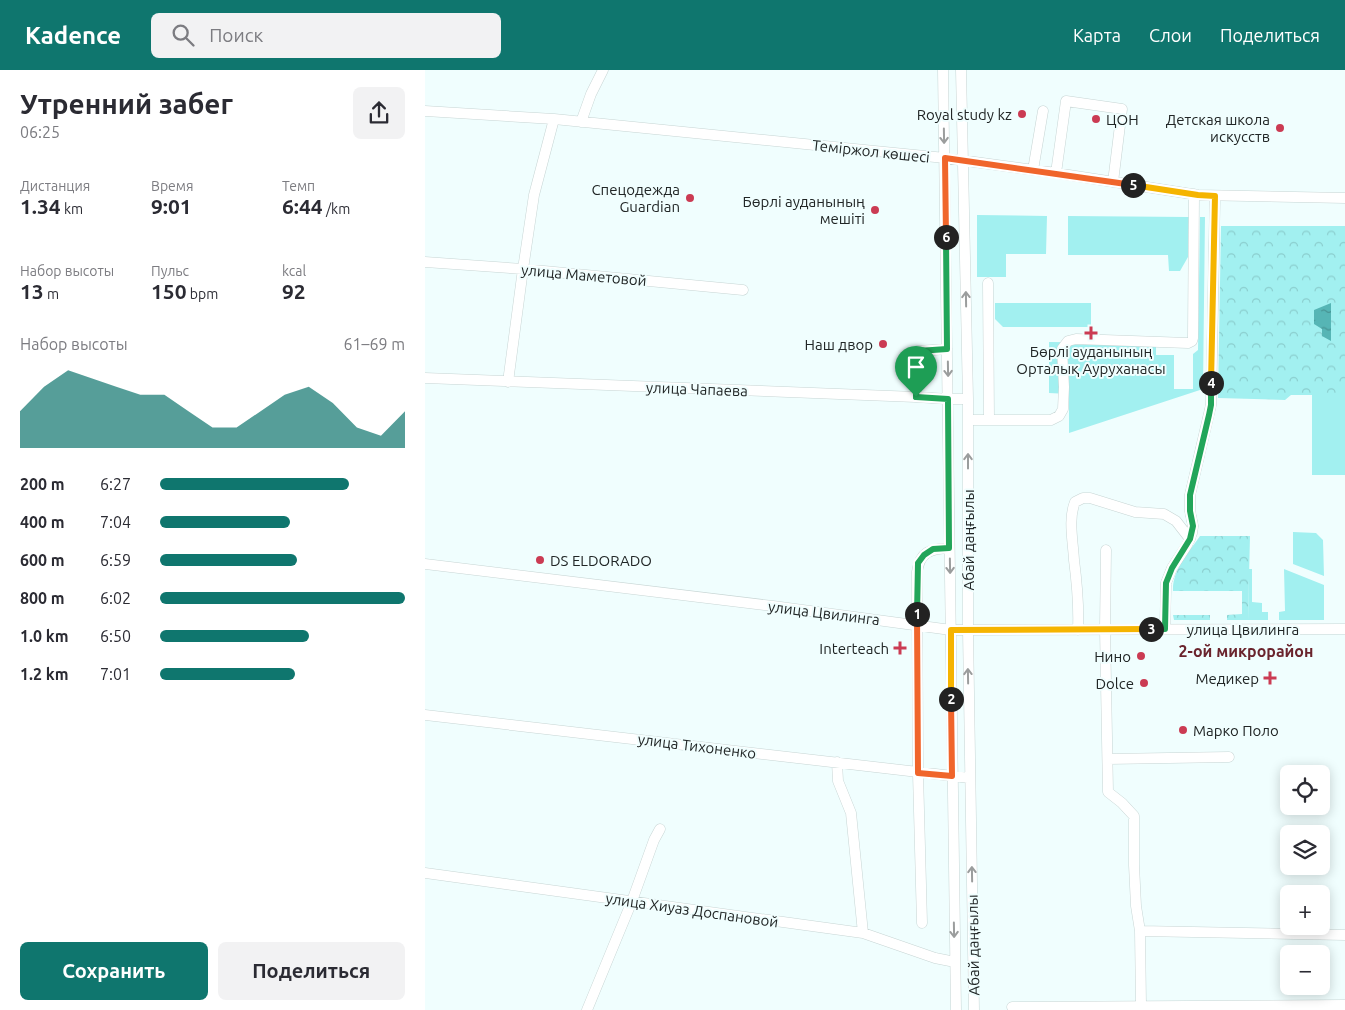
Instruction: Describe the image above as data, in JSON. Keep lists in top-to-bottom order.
{
  "streets": {
    "street": [
      "Теміржол көшесі",
      "улица Маметовой",
      "улица Чапаева",
      "Абай даңғылы",
      "улица Цвилинга",
      "улица Тихоненко",
      "улица Хиуаз Доспановой"
    ]
  },
  "crossings": [
    ["Теміржол көшесі", "Абай даңғылы"],
    ["улица Чапаева", "Абай даңғылы"],
    ["Абай даңғылы", "улица Цвилинга"],
    ["Абай даңғылы", "улица Тихоненко"],
    ["Абай даңғылы", "улица Хиуаз Доспановой"]
  ],
  "districts": ["2-ой микрорайон"],
  "places": {
    "other": [
      "Royal study kz",
      "ЦОН",
      "Детская школа искусств",
      "Спецодежда Guardian",
      "Бөрлі ауданының мешіті",
      "Наш двор",
      "DS ELDORADO",
      "Нино",
      "Dolce",
      "Марко Поло"
    ],
    "health": ["Бөрлі ауданының Орталық Ауруханасы", "Interteach", "Медикер"]
  },
  "page": {
    "header": "Kadence",
    "search": "Поиск",
    "nav": ["Карта", "Слои", "Поделиться"],
    "heading": ["Утренний забег", "06:25"],
    "stats": [
      ["Дистанция", "1.34 km"],
      ["Время", "9:01"],
      ["Темп", "6:44 /km"],
      ["Набор высоты", "13 m"],
      ["Пульс", "150 bpm"],
      ["kcal", "92"]
    ],
    "pins": [
      "5",
      "6",
      "4",
      "1",
      "3",
      "2"
    ],
    "chart": ["Набор высоты", "61–69 m"],
    "list": [
      {
        "name": "200 m",
        "note": "6:27"
      },
      {
        "name": "400 m",
        "note": "7:04"
      },
      {
        "name": "600 m",
        "note": "6:59"
      },
      {
        "name": "800 m",
        "note": "6:02"
      },
      {
        "name": "1.0 km",
        "note": "6:50"
      },
      {
        "name": "1.2 km",
        "note": "7:01"
      }
    ],
    "map_buttons": ["+", "−"],
    "buttons": ["Сохранить", "Поделиться"]
  }
}
